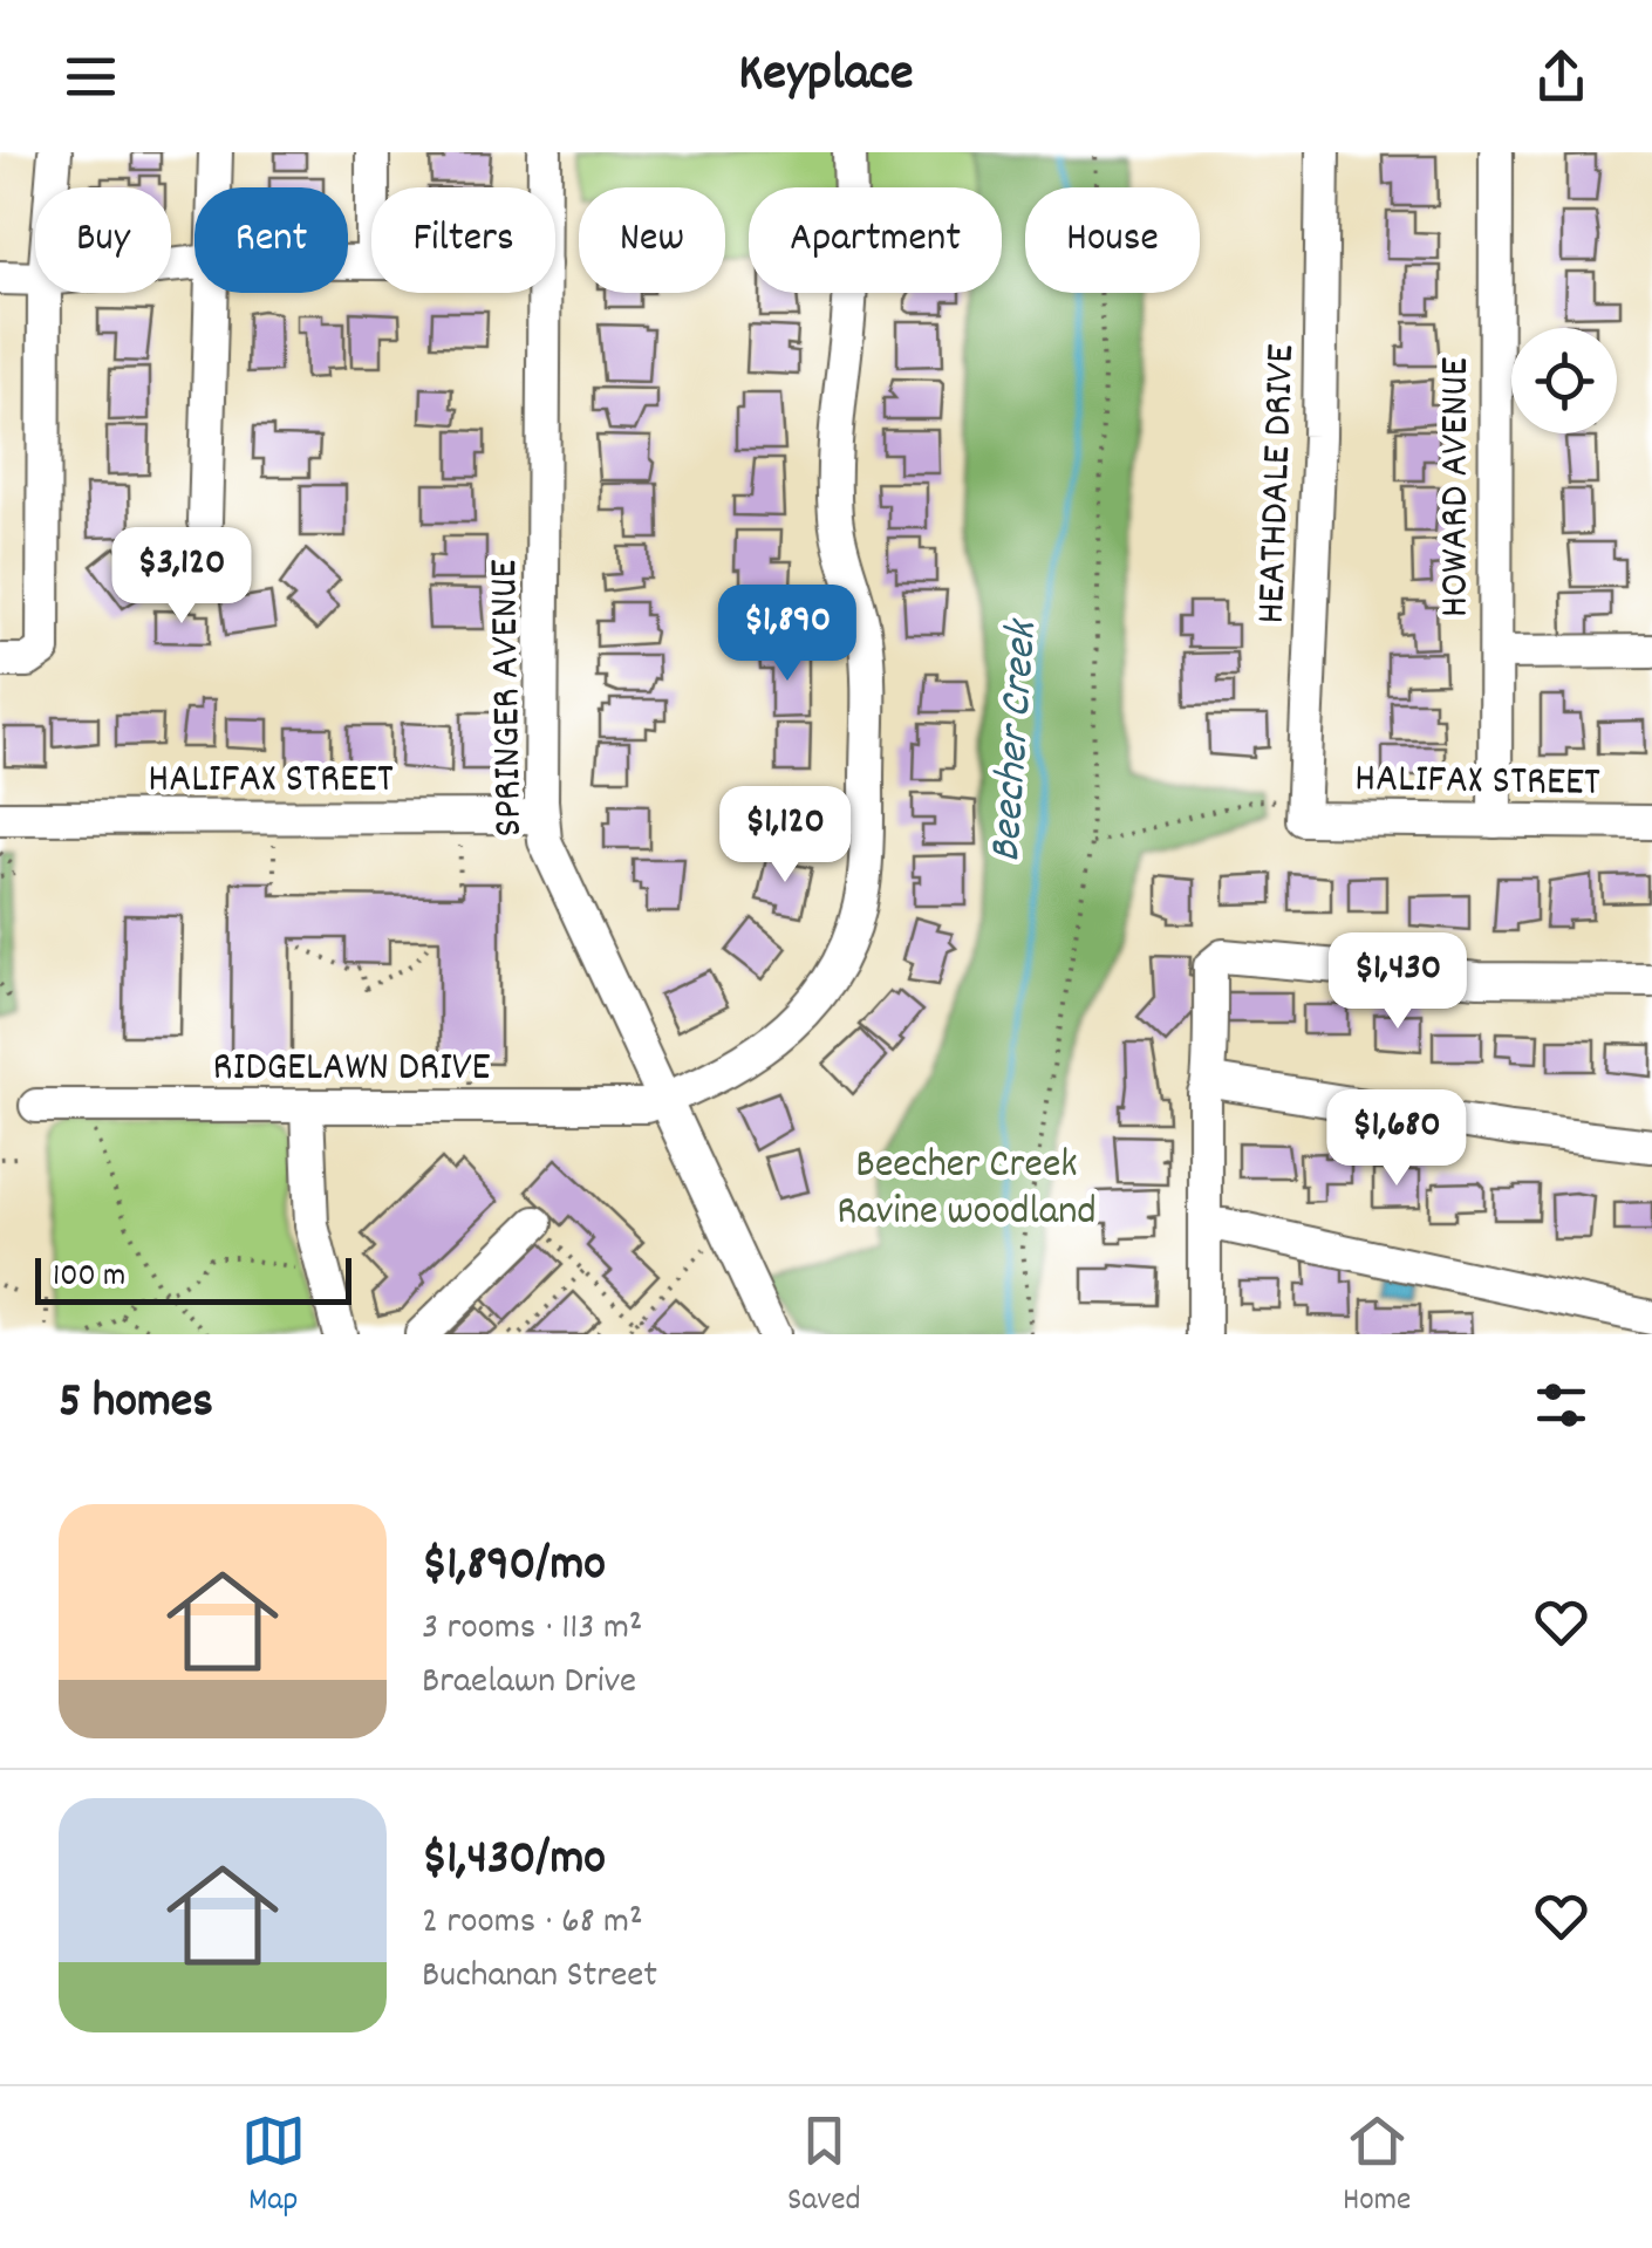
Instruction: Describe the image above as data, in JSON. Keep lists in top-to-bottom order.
{
  "streets": {
    "street": [
      "HEATHDALE DRIVE",
      "HOWARD AVENUE",
      "SPRINGER AVENUE",
      "HALIFAX STREET",
      "RIDGELAWN DRIVE"
    ]
  },
  "crossings": [
    ["HEATHDALE DRIVE", "HALIFAX STREET"],
    ["HOWARD AVENUE", "HALIFAX STREET"],
    ["SPRINGER AVENUE", "HALIFAX STREET"],
    ["SPRINGER AVENUE", "RIDGELAWN DRIVE"]
  ],
  "water": ["Beecher Creek"],
  "parks": ["Beecher Creek Ravine woodland"],
  "scale_bar": "100 m",
  "page": {
    "header": "Keyplace",
    "chip": [
      "Buy",
      "Rent",
      "Filters",
      "New",
      "Apartment",
      "House"
    ],
    "price": [
      "$3,120",
      "$1,890",
      "$1,120",
      "$1,430",
      "$1,680"
    ],
    "scale": "100 m",
    "heading": "5 homes",
    "list": [
      {
        "name": "$1,890/mo",
        "note": "3 rooms · 113 m² · Braelawn Drive"
      },
      {
        "name": "$1,430/mo",
        "note": "2 rooms · 68 m² · Buchanan Street"
      }
    ],
    "tabs": ["Map", "Saved", "Home"]
  }
}
